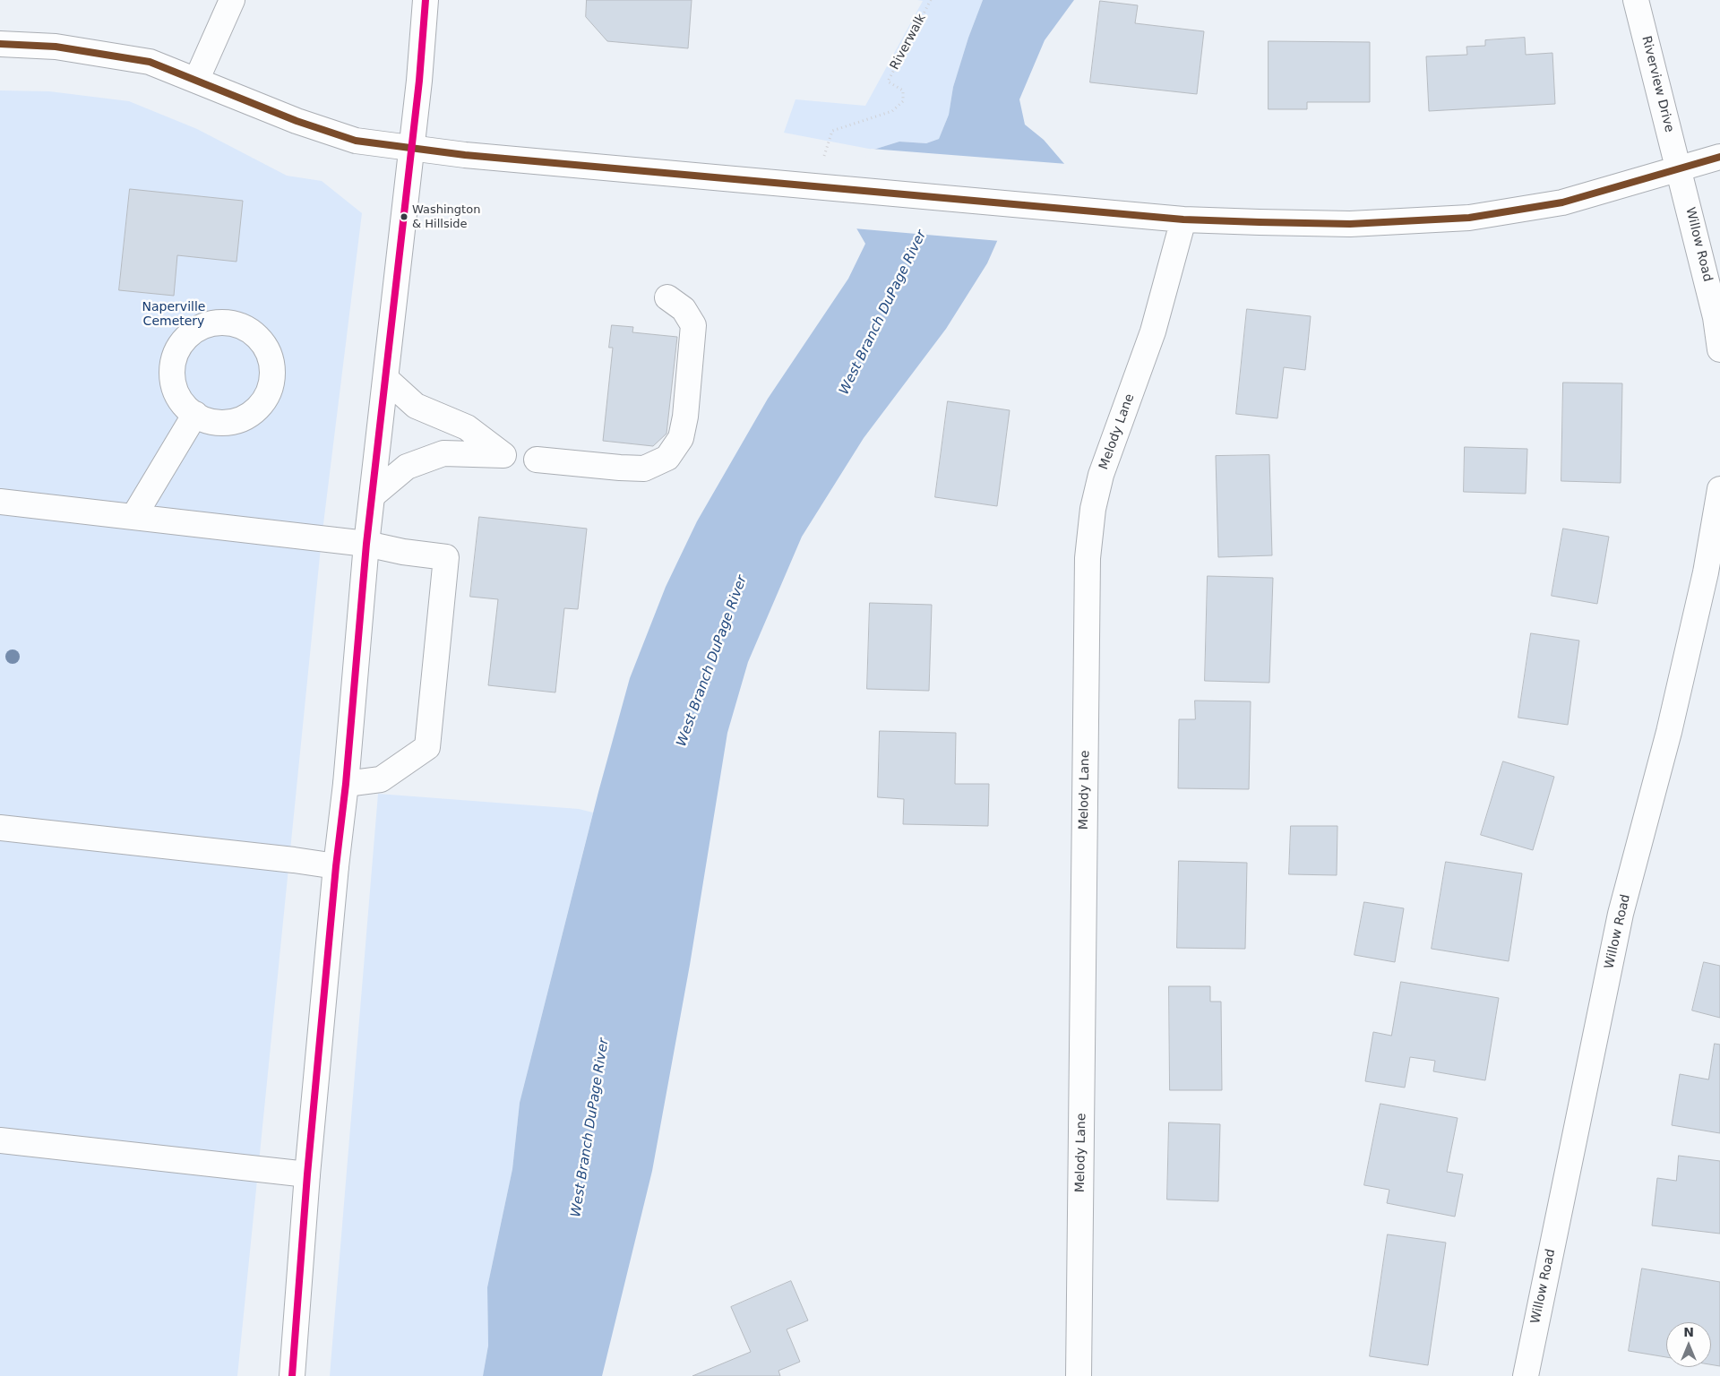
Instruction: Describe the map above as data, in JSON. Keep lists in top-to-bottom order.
{
  "streets": {
    "street": ["Riverview Drive", "Willow Road", "Melody Lane"],
    "path": ["Riverwalk"]
  },
  "crossings": [
    ["Riverview Drive", "Willow Road"]
  ],
  "water": ["West Branch DuPage River"],
  "parks": ["Naperville Cemetery"],
  "places": ["Washington & Hillside"],
  "north": "top"
}
